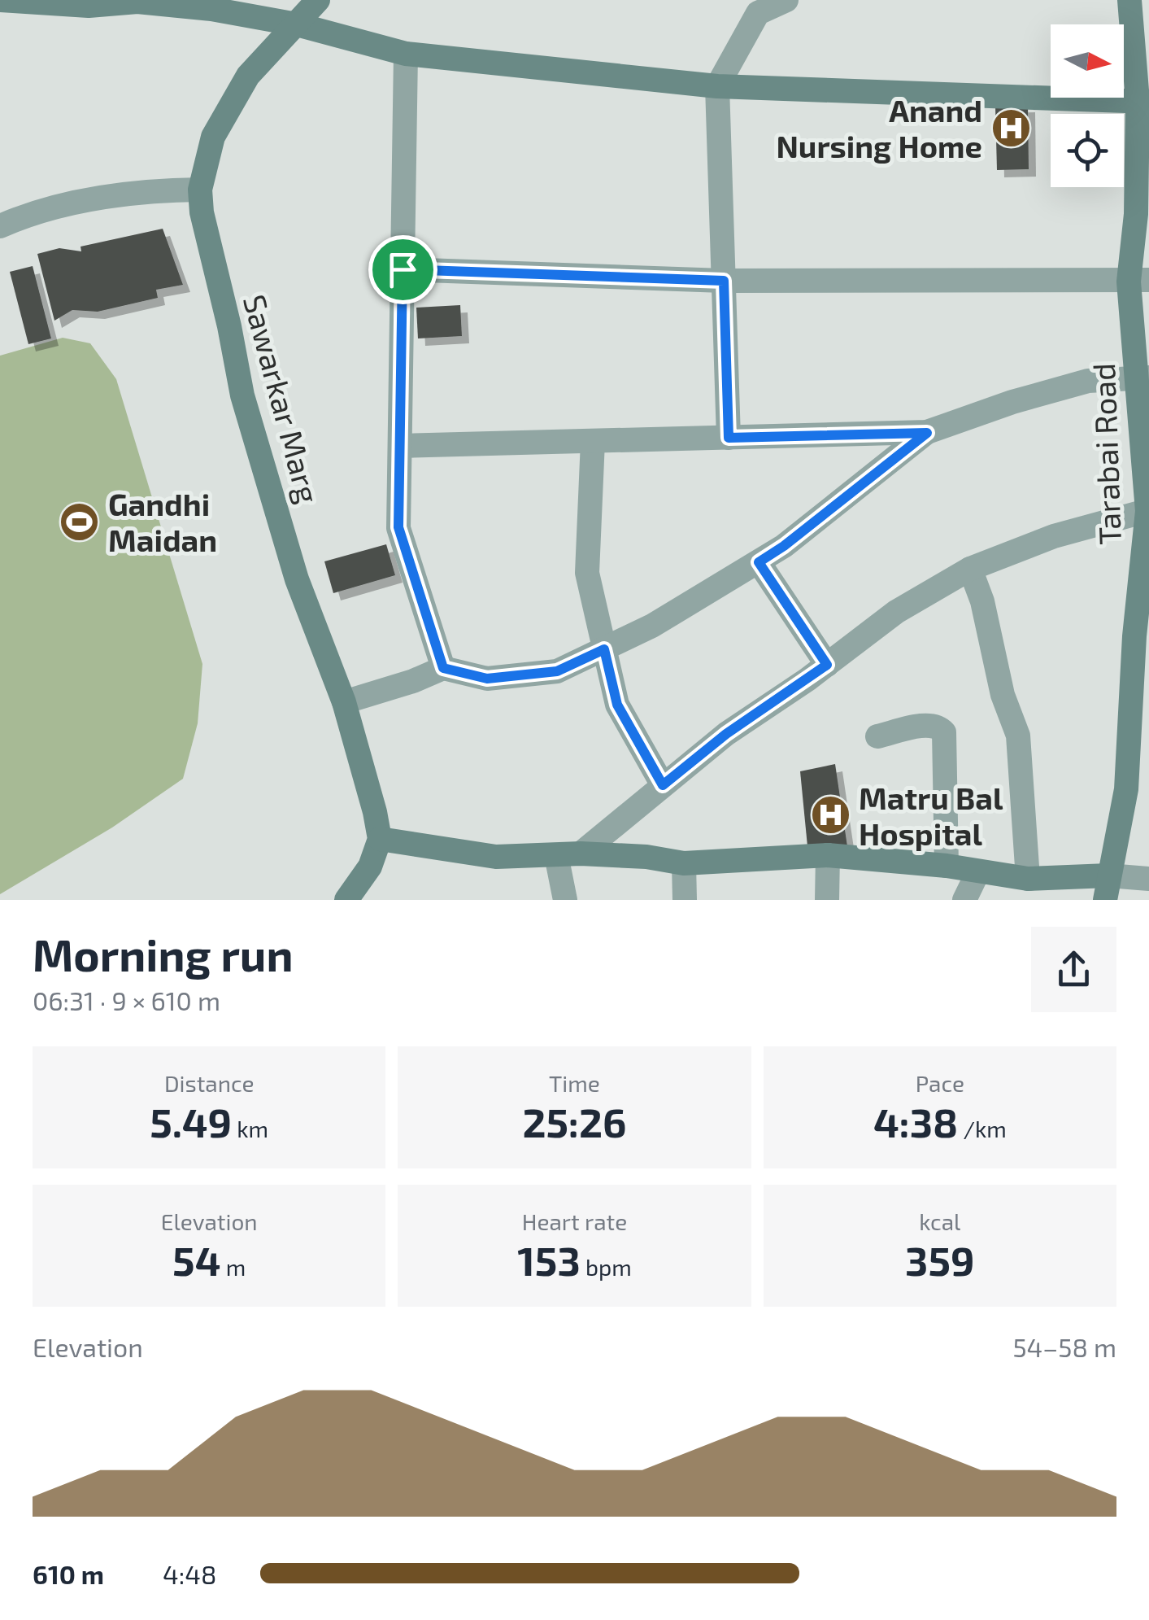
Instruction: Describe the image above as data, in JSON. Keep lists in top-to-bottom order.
{
  "streets": {
    "street": ["Sawarkar Marg", "Tarabai Road"]
  },
  "places": {
    "hospital": ["Anand Nursing Home", "Matru Bal Hospital"],
    "sports": ["Gandhi Maidan"]
  },
  "north": "right",
  "page": {
    "heading": ["Morning run", "06:31 · 9 × 610 m"],
    "stats": [
      ["Distance", "5.49 km"],
      ["Time", "25:26"],
      ["Pace", "4:38 /km"],
      ["Elevation", "54 m"],
      ["Heart rate", "153 bpm"],
      ["kcal", "359"]
    ],
    "chart": ["Elevation", "54–58 m"],
    "list": [
      {
        "name": "610 m",
        "note": "4:48"
      }
    ]
  }
}
